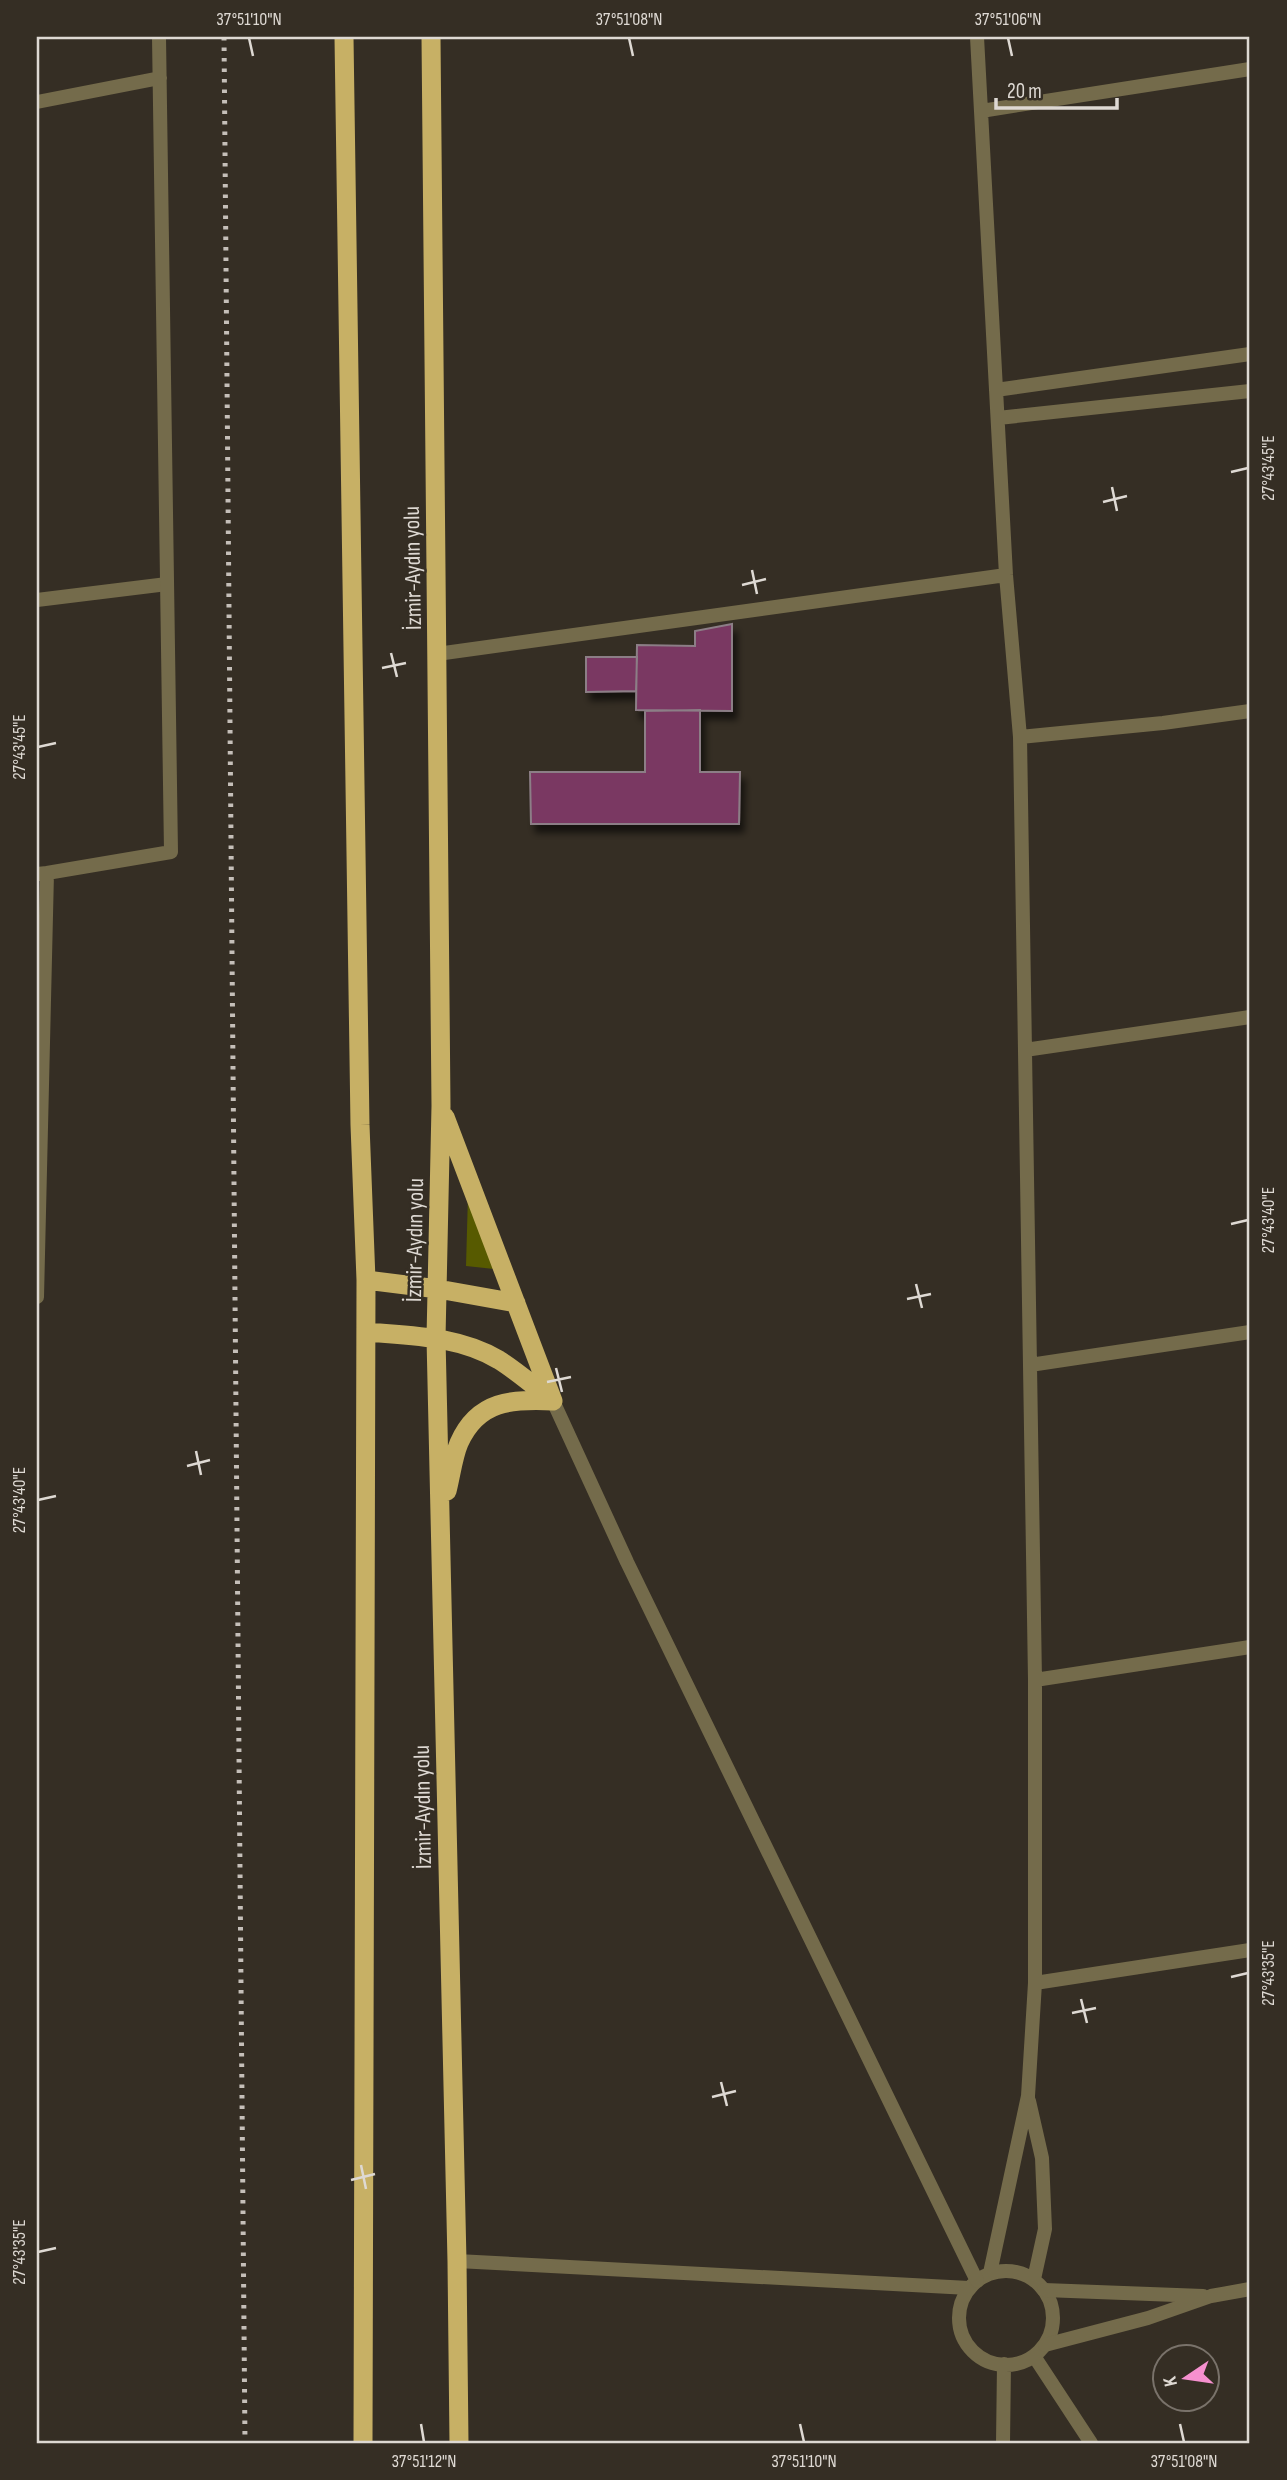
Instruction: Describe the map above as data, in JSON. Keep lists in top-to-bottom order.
{
  "streets": {
    "highway": ["İzmir-Aydın yolu"]
  },
  "scale_bar": "20 m",
  "north": "left",
  "coordinates": [
    "37°51'10\"N",
    "37°51'08\"N",
    "37°51'06\"N",
    "27°43'45\"E",
    "27°43'40\"E",
    "27°43'35\"E",
    "37°51'12\"N"
  ]
}
